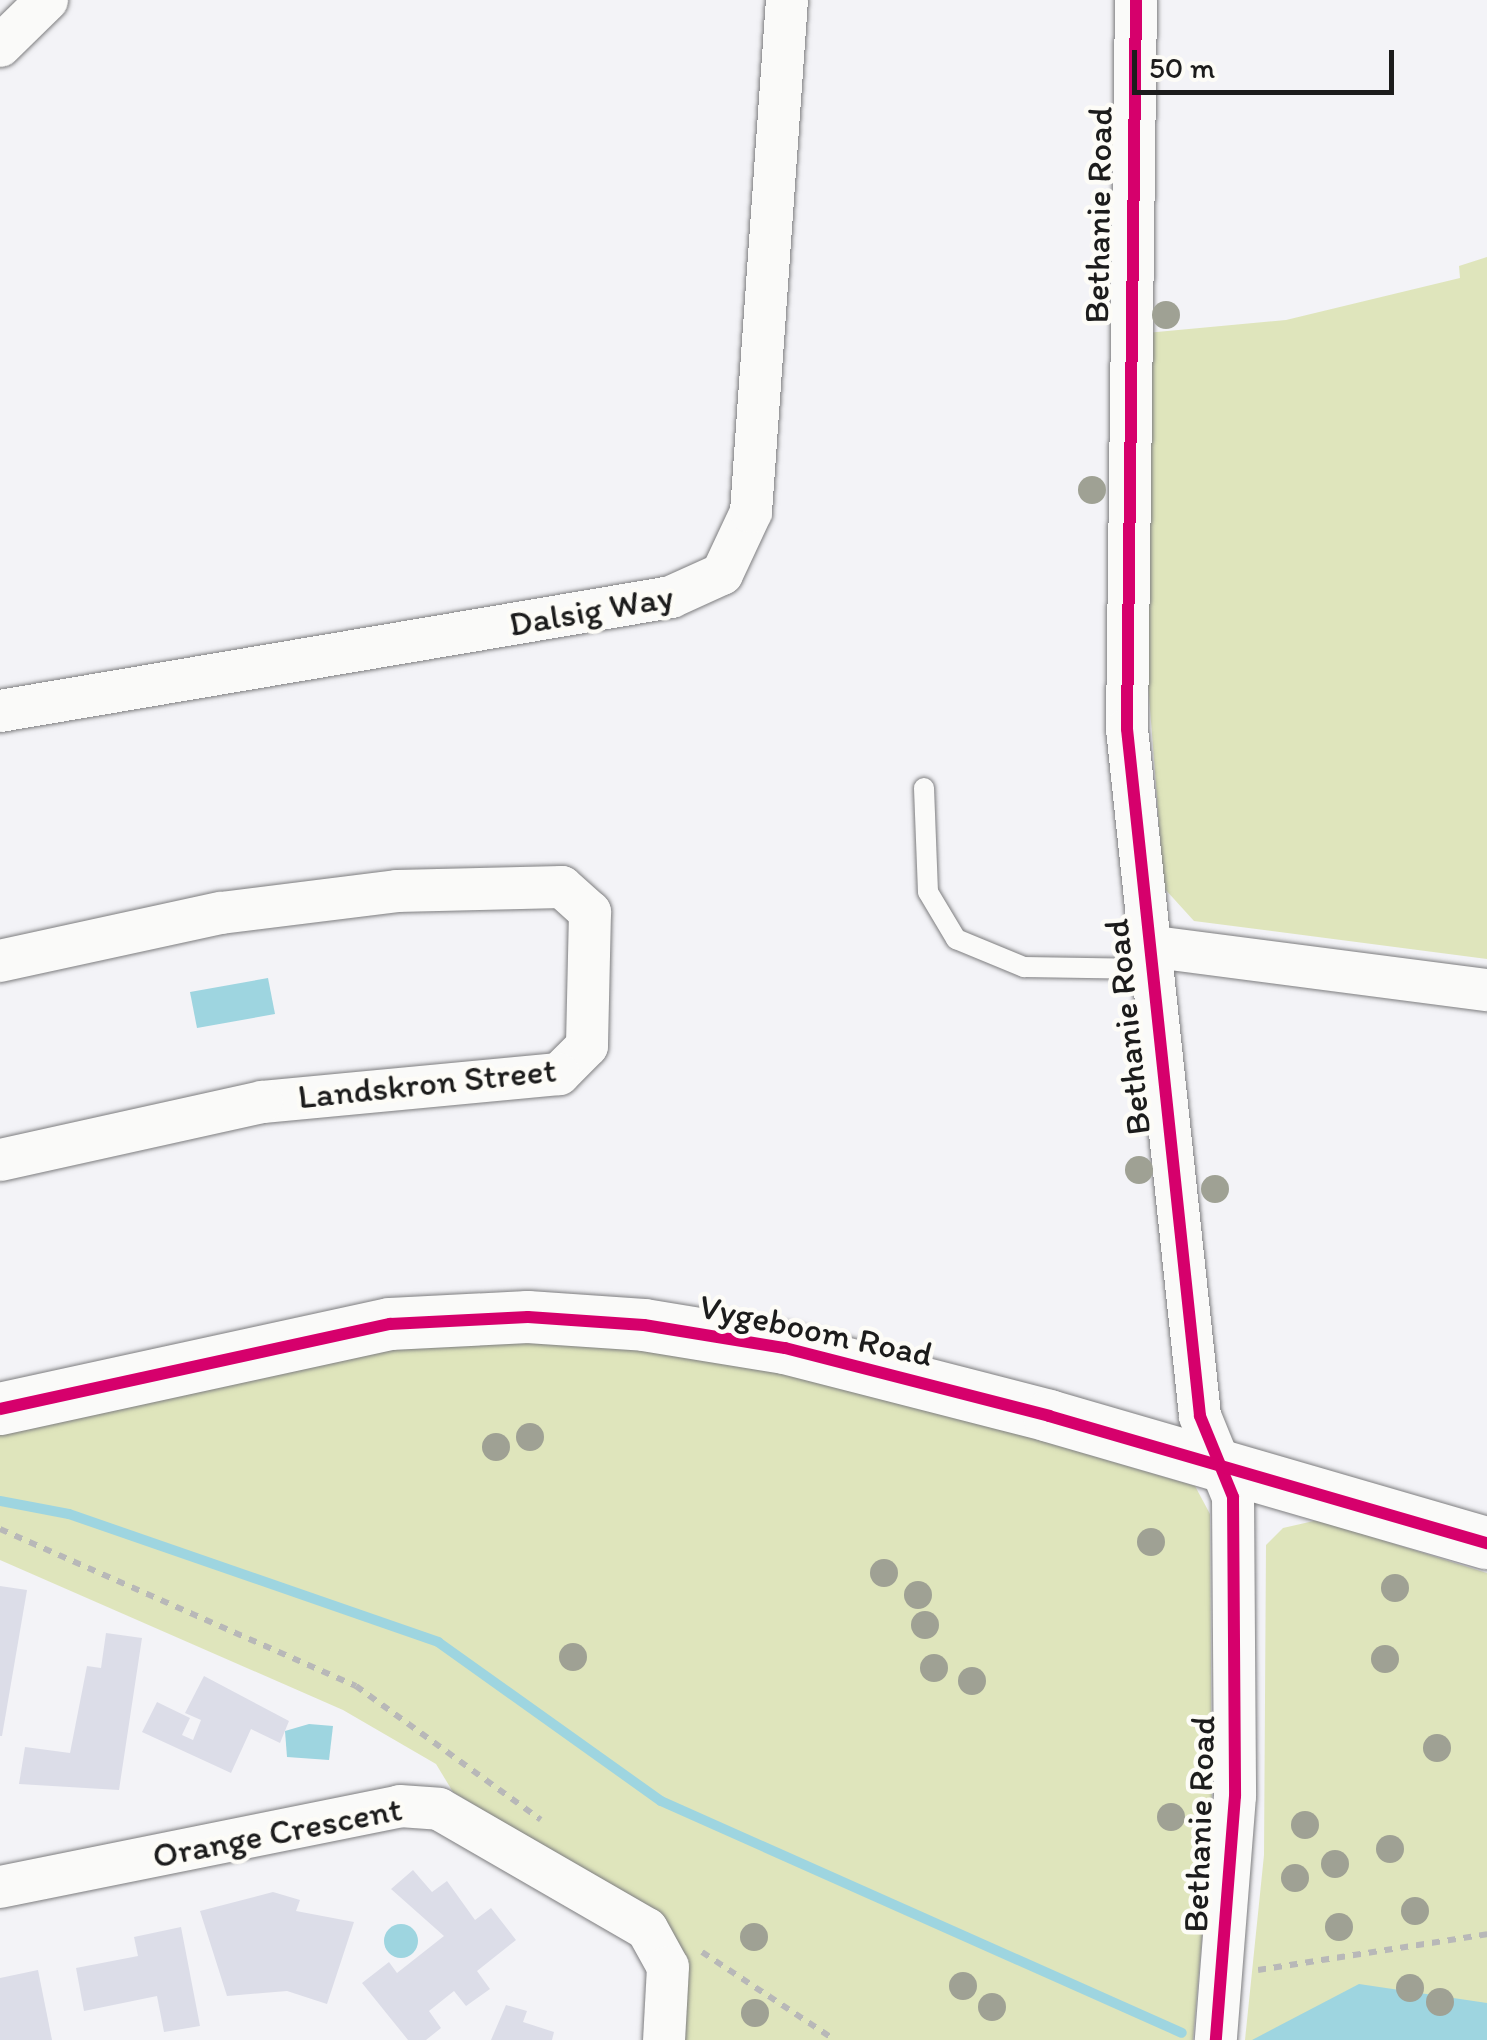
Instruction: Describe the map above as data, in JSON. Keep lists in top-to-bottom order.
{
  "streets": {
    "street": [
      "Bethanie Road",
      "Dalsig Way",
      "Landskron Street",
      "Vygeboom Road",
      "Orange Crescent"
    ]
  },
  "crossings": [
    ["Bethanie Road", "Vygeboom Road"]
  ],
  "scale_bar": "50 m"
}
